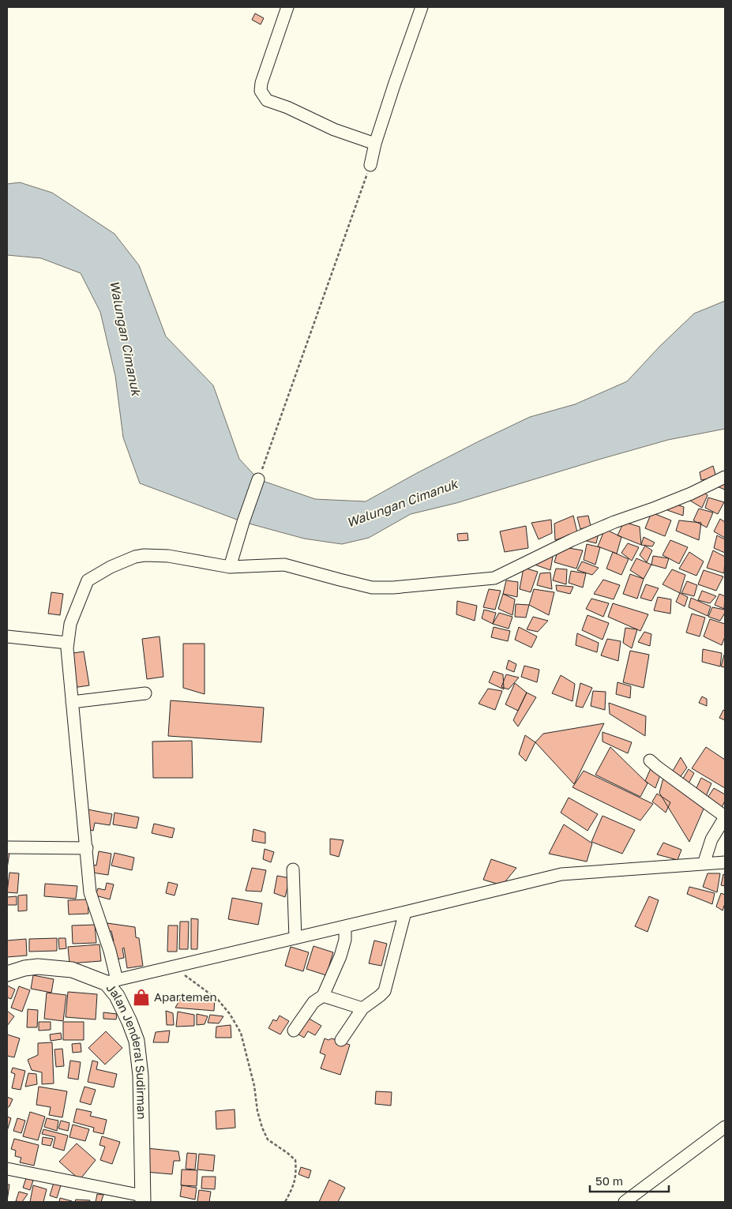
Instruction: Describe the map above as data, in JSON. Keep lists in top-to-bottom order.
{
  "streets": {
    "main road": ["Jalan Jenderal Sudirman"]
  },
  "water": ["Walungan Cimanuk"],
  "places": {
    "shop": ["Apartemen"]
  },
  "scale_bar": "50 m"
}
